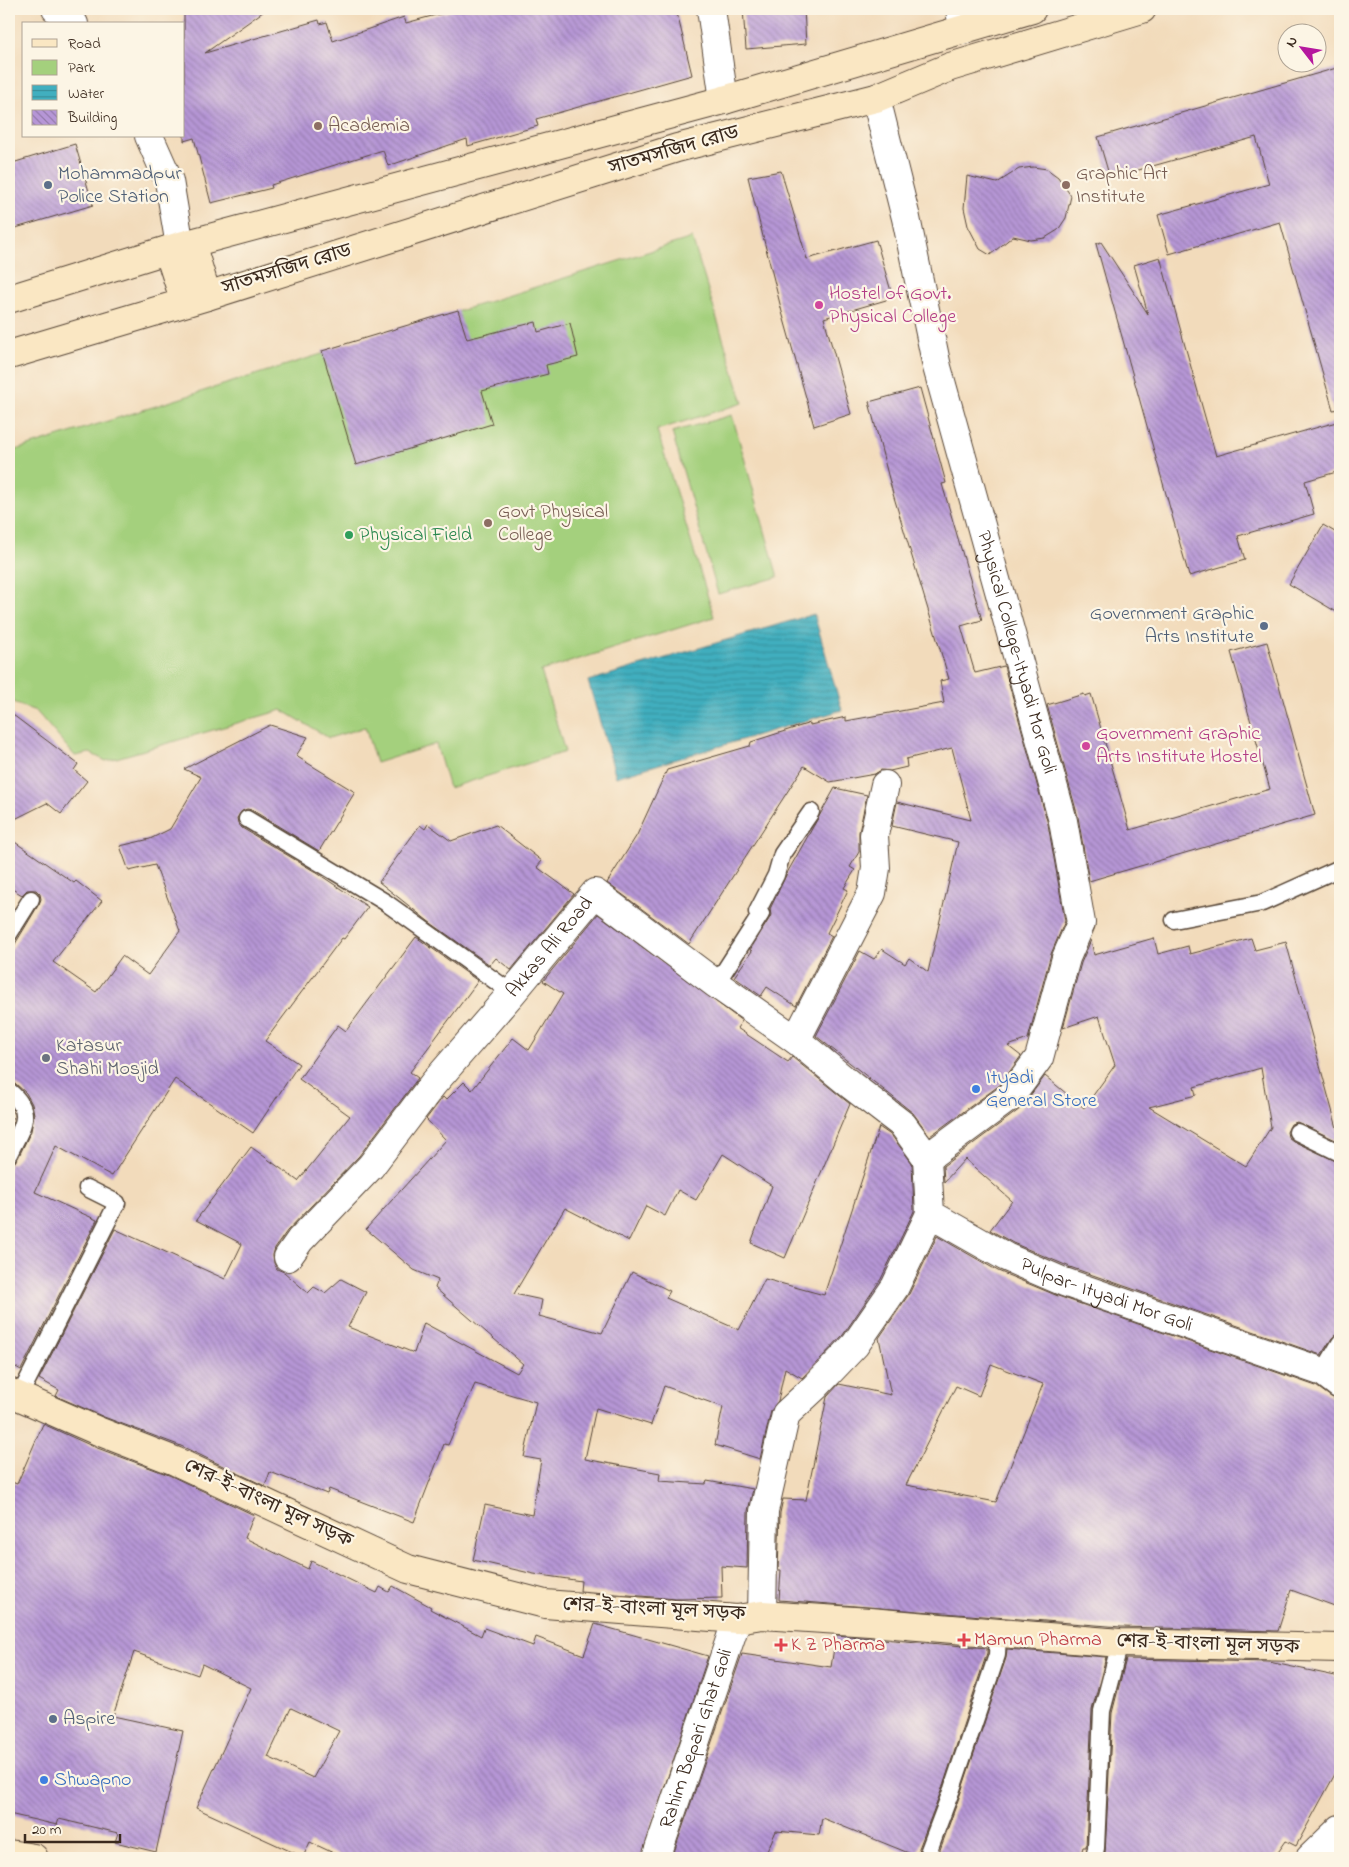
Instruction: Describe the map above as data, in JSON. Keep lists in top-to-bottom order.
{
  "streets": {
    "main road": ["সাতমসজিদ রোড", "শের-ই-বাংলা মূল সড়ক"],
    "street": [
      "Physical College-Ityadi Mor Goli",
      "Akkas Ali Road",
      "Pulpar- Ityadi Mor Goli",
      "Rahim Bepari Ghat Goli"
    ]
  },
  "crossings": [
    ["সাতমসজিদ রোড", "Physical College-Ityadi Mor Goli"],
    ["Physical College-Ityadi Mor Goli", "Akkas Ali Road"],
    ["Pulpar- Ityadi Mor Goli", "Rahim Bepari Ghat Goli"],
    ["শের-ই-বাংলা মূল সড়ক", "Rahim Bepari Ghat Goli"]
  ],
  "places": {
    "other": [
      "Academia",
      "Mohammadpur Police Station",
      "Graphic Art Institute",
      "Hostel of Govt. Physical College",
      "Govt Physical College",
      "Physical Field",
      "Government Graphic Arts Institute",
      "Government Graphic Arts Institute Hostel",
      "Katasur Shahi Mosjid",
      "Ityadi General Store",
      "Aspire",
      "Shwapno"
    ],
    "health": ["Mamun Pharma", "K Z Pharma"]
  },
  "legend": [
    "Road",
    "Park",
    "Water",
    "Building"
  ],
  "scale_bar": "20 m",
  "north": "top left"
}
